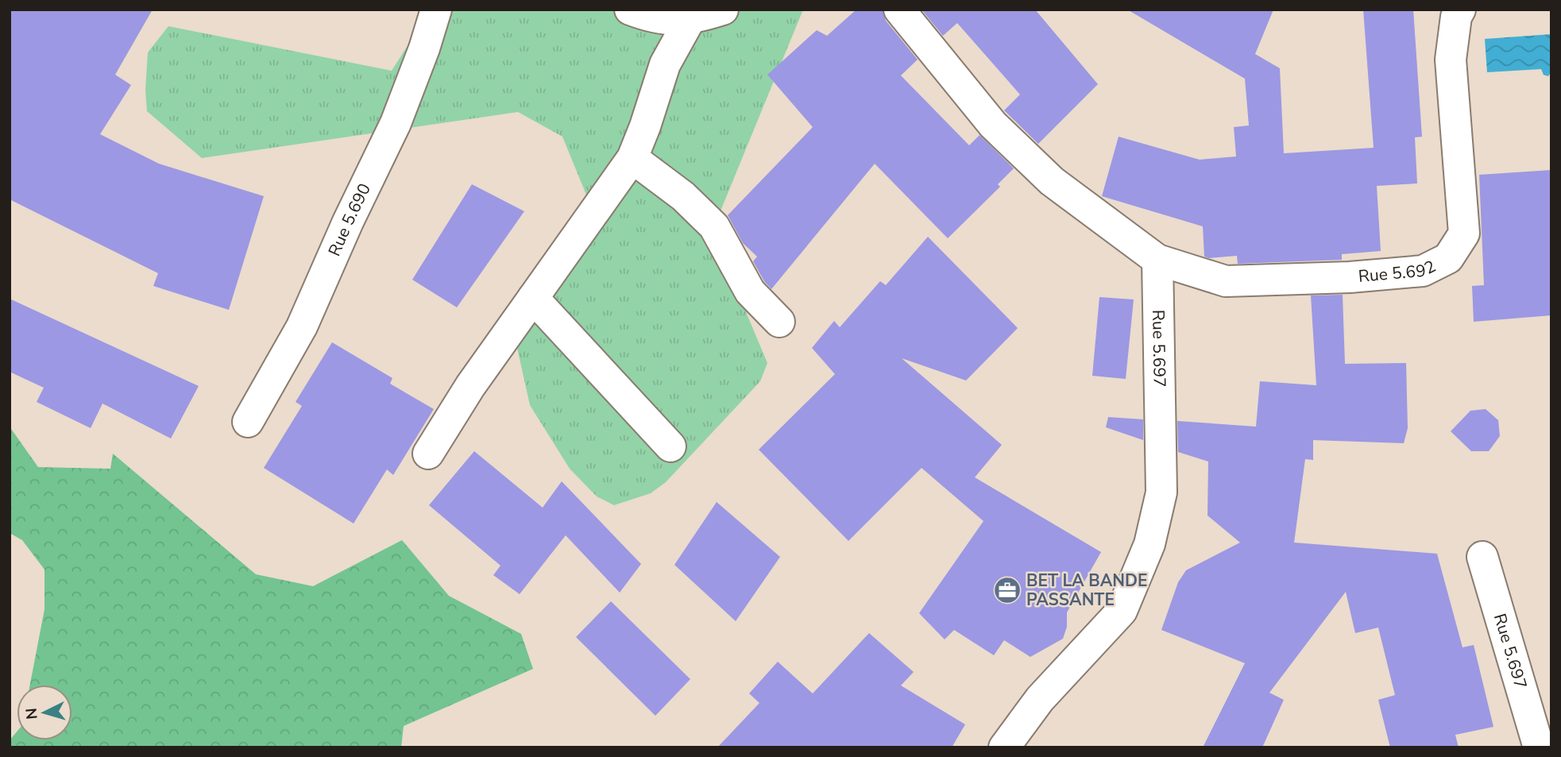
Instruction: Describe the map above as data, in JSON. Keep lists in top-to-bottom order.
{
  "streets": {
    "street": ["Rue 5.690", "Rue 5.692", "Rue 5.697"]
  },
  "crossings": [
    ["Rue 5.692", "Rue 5.697"]
  ],
  "places": {
    "office": ["BET LA BANDE PASSANTE"]
  },
  "north": "left"
}
